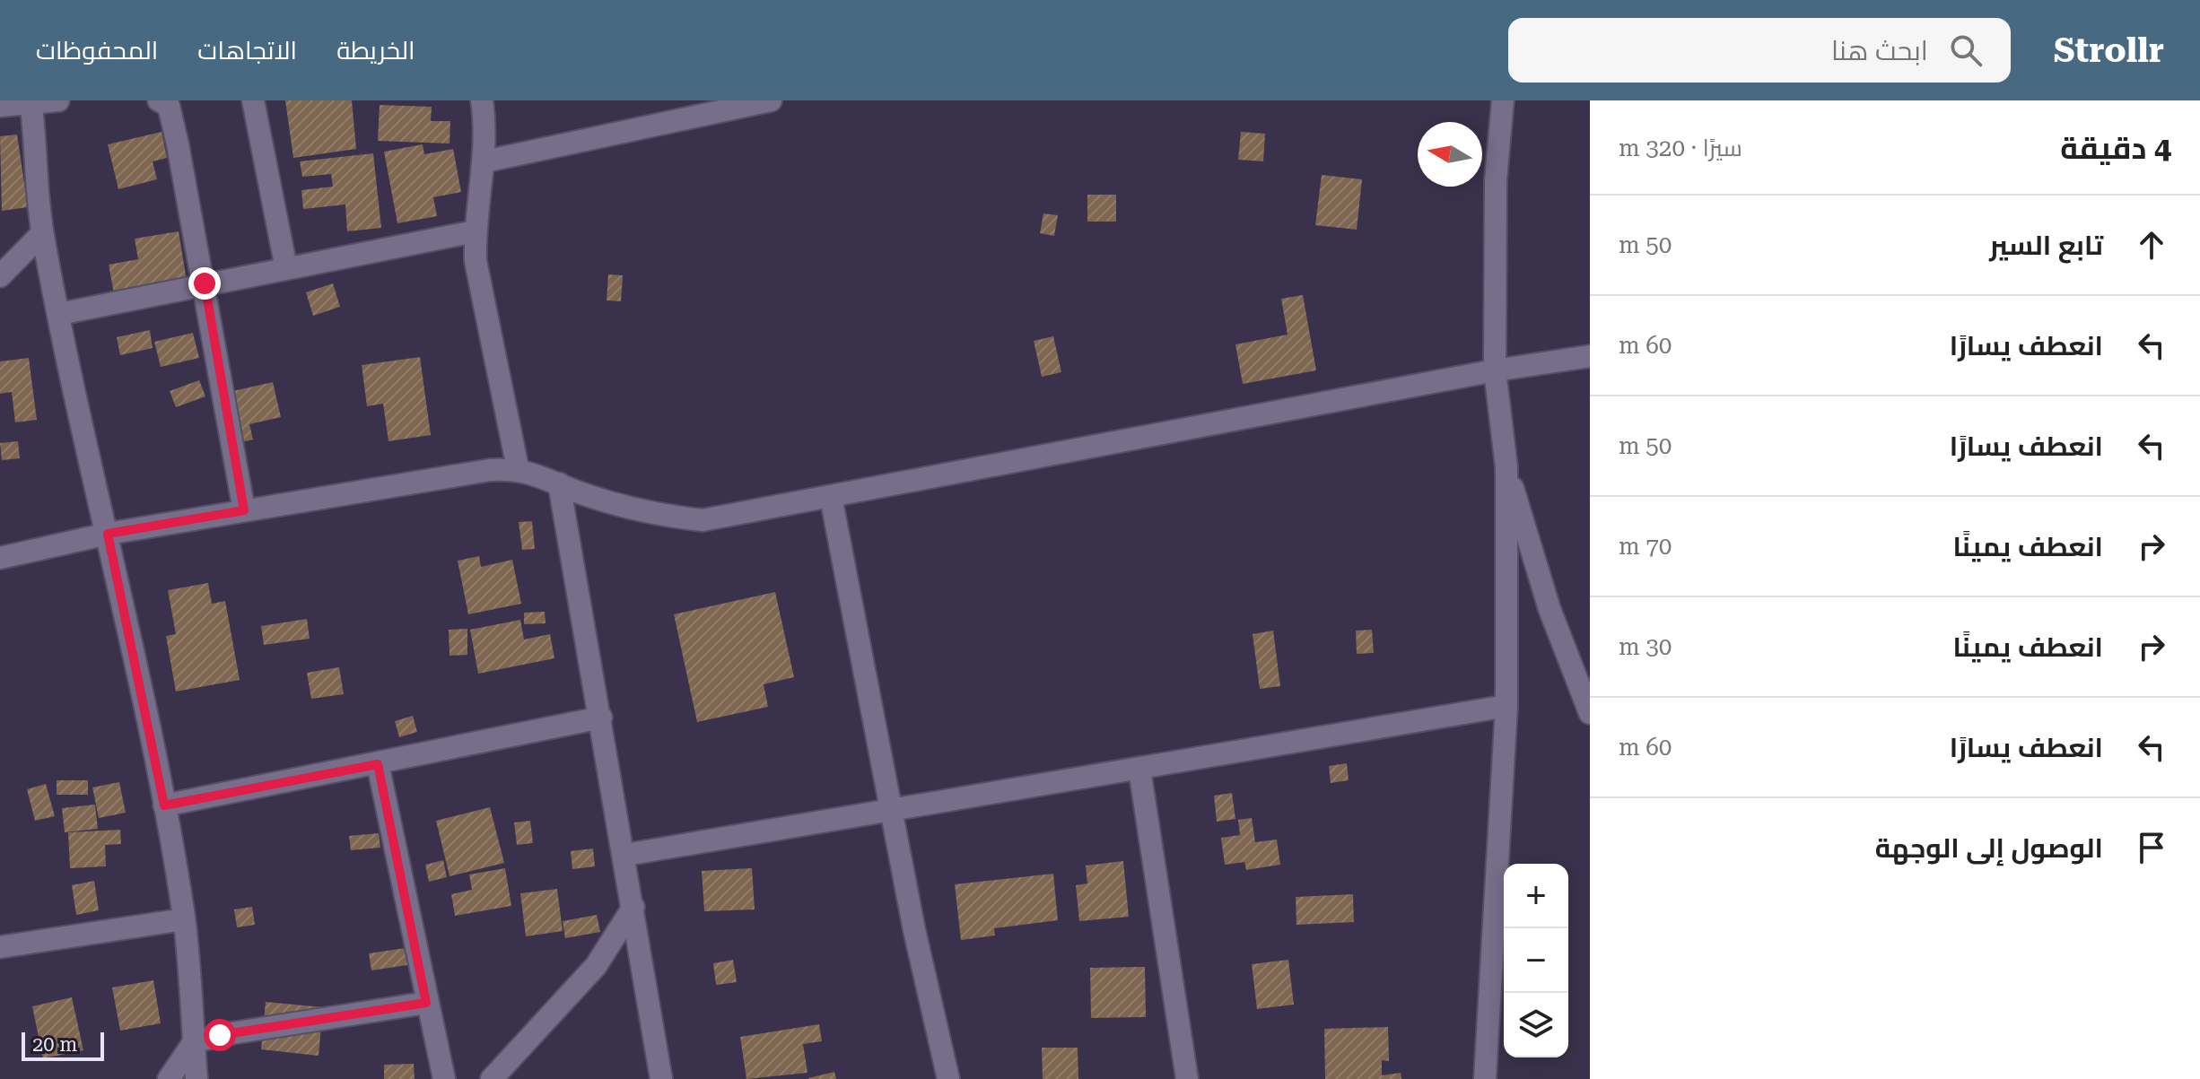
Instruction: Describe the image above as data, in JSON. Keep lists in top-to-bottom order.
{
  "scale_bar": "20 m",
  "north": "left",
  "page": {
    "header": "Strollr",
    "search": "ابحث هنا",
    "nav": ["الخريطة", "الاتجاهات", "المحفوظات"],
    "heading": ["4 دقيقة", "سيرًا · 320 m"],
    "list": [
      ["تابع السير", "50 m"],
      ["انعطف يسارًا", "60 m"],
      ["انعطف يسارًا", "50 m"],
      ["انعطف يمينًا", "70 m"],
      ["انعطف يمينًا", "30 m"],
      ["انعطف يسارًا", "60 m"],
      "الوصول إلى الوجهة"
    ],
    "map_buttons": ["+", "−"],
    "scale": "20 m"
  }
}
